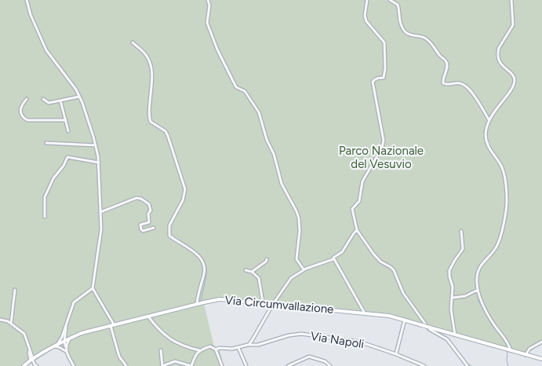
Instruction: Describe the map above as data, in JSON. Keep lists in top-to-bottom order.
{
  "streets": {
    "main road": ["Via Circumvallazione"],
    "street": ["Via Napoli"]
  },
  "parks": ["Parco Nazionale del Vesuvio"]
}
